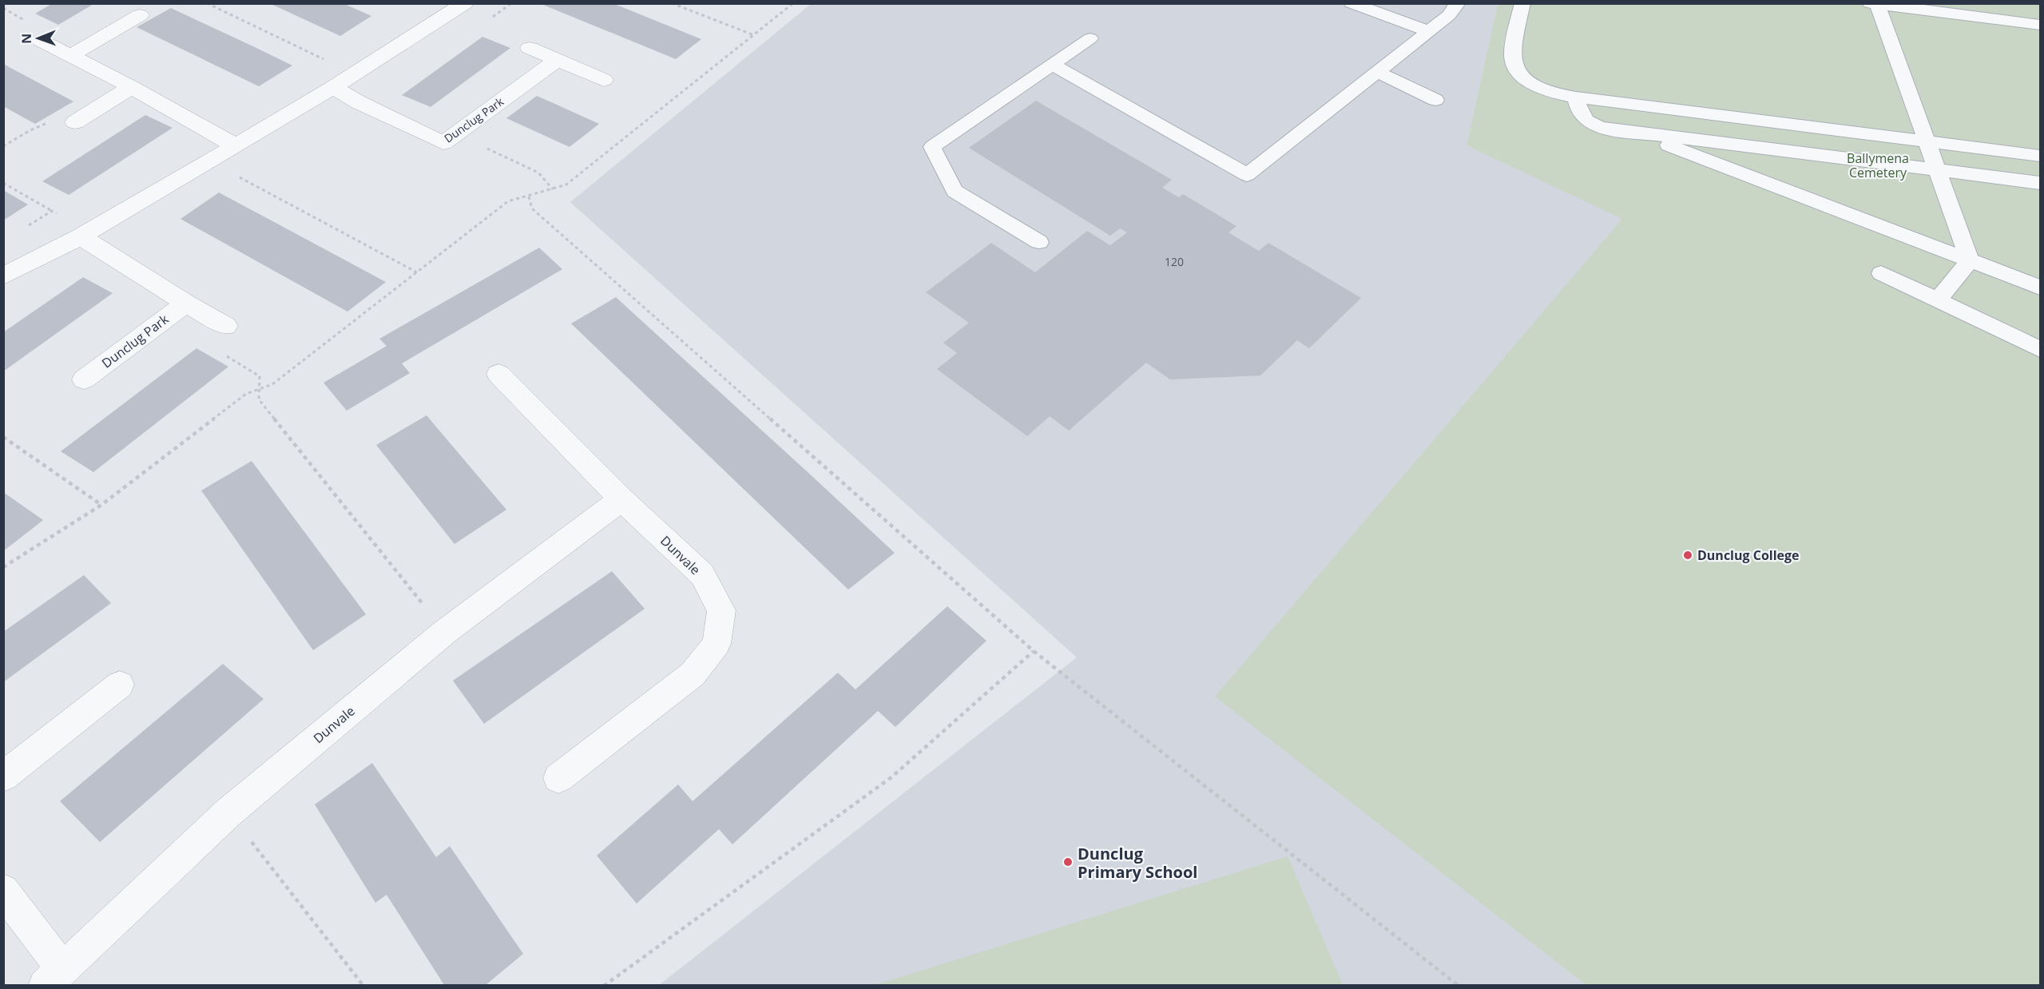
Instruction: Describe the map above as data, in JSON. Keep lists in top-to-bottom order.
{
  "streets": {
    "street": ["Dunclug Park", "Dunvale"]
  },
  "parks": ["Ballymena Cemetery"],
  "places": ["Dunclug College", "Dunclug Primary School"],
  "house_numbers": ["120"],
  "north": "left"
}
